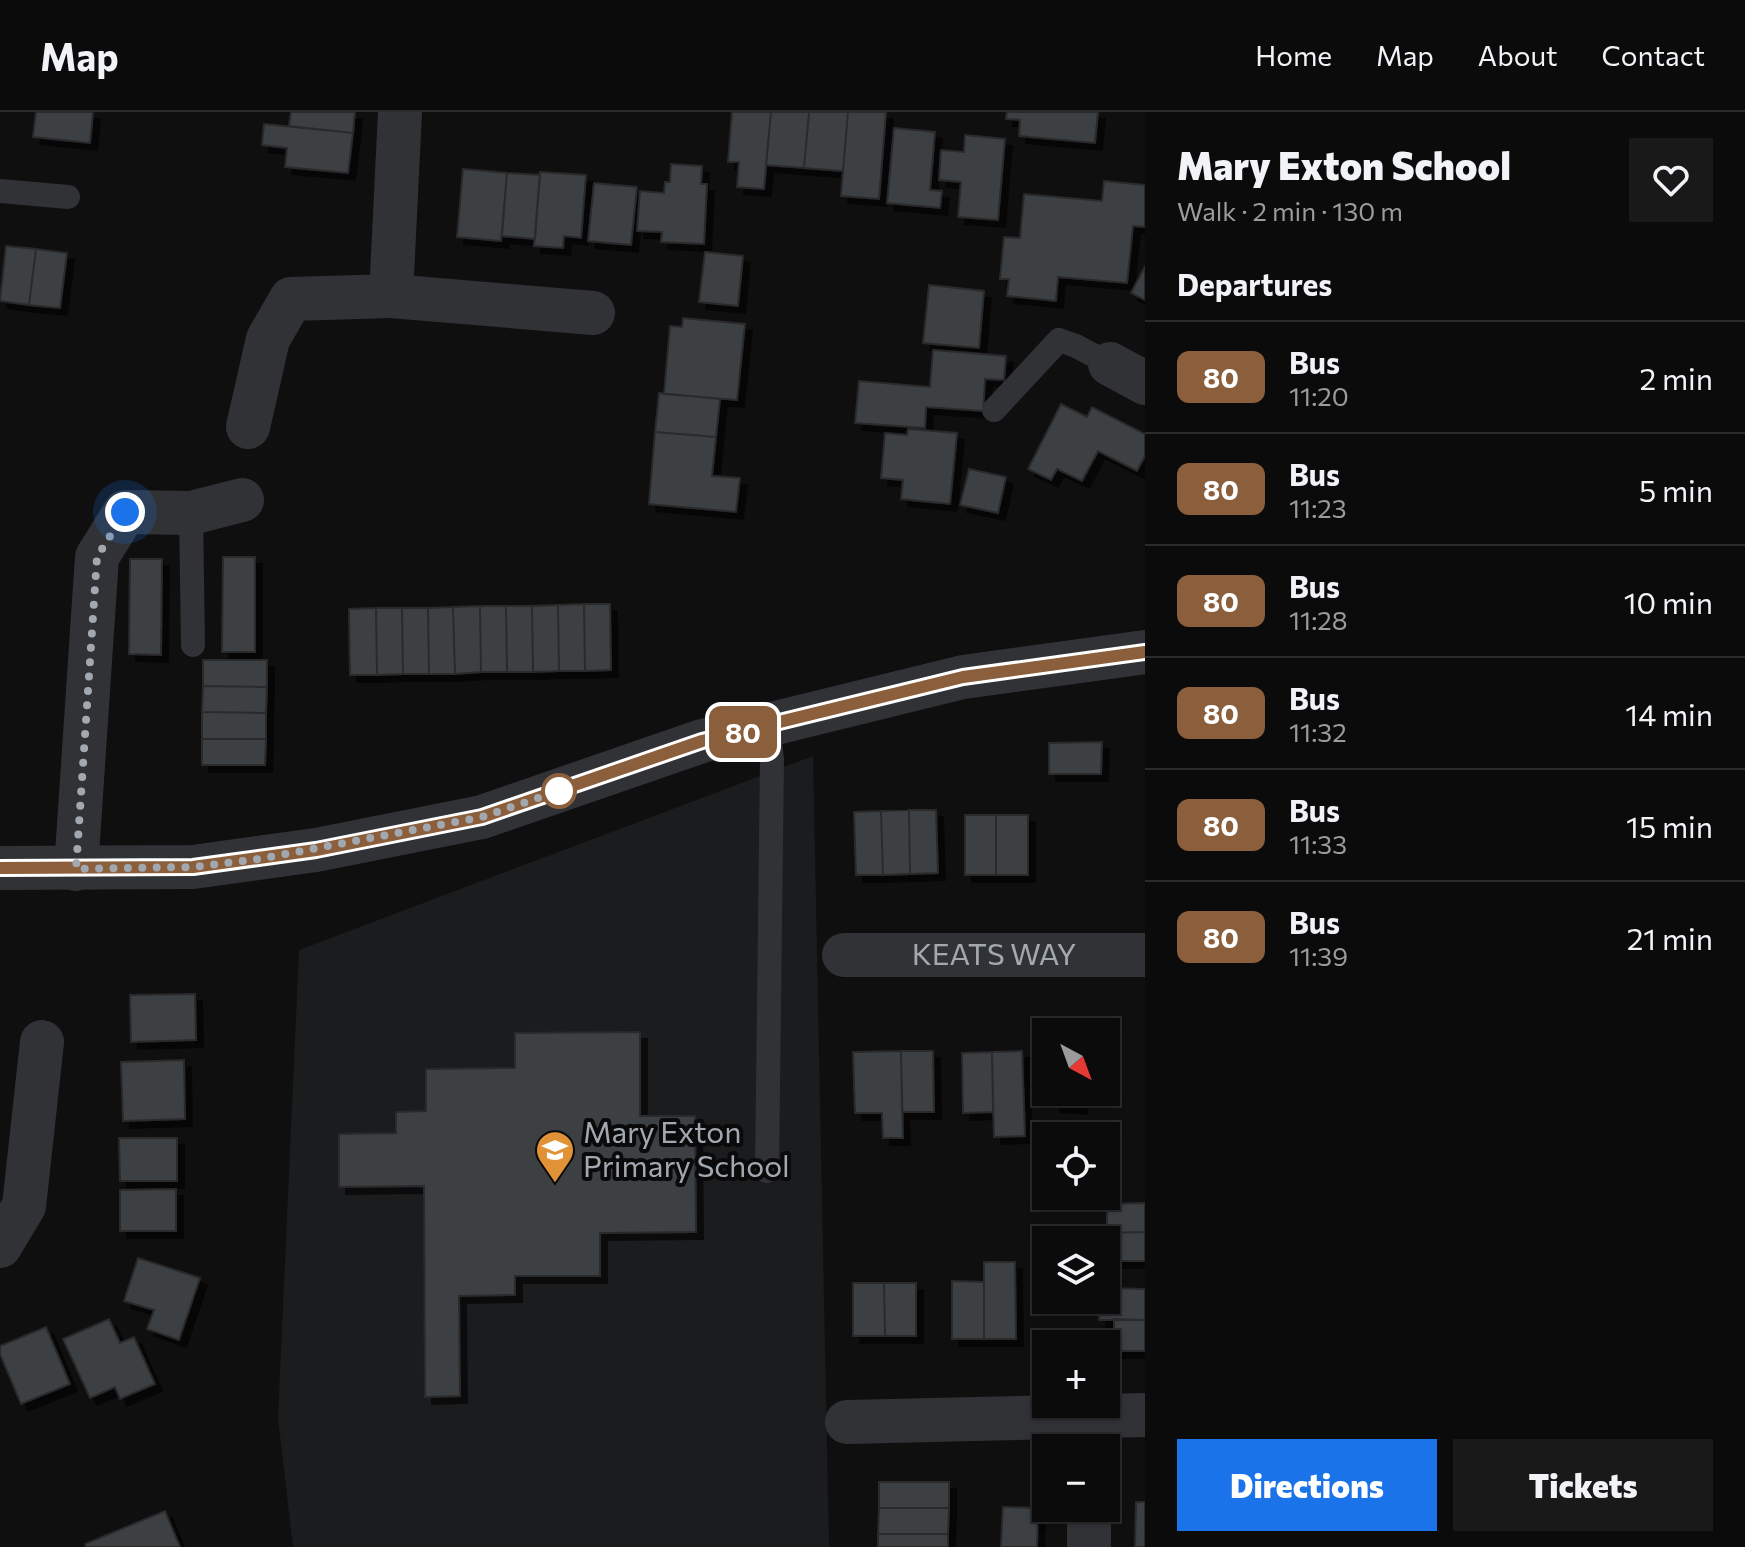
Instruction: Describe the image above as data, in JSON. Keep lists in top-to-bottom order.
{
  "streets": {
    "street": ["KEATS WAY"]
  },
  "places": {
    "school or university": ["Mary Exton Primary School"]
  },
  "lines": ["bus line 80"],
  "north": "bottom right",
  "page": {
    "header": "Map",
    "nav": [
      "Home",
      "Map",
      "About",
      "Contact"
    ],
    "on_map": "80",
    "heading": [
      ["Mary Exton School", "Walk · 2 min · 130 m"],
      "Departures"
    ],
    "list": [
      {
        "mark": "80",
        "name": "Bus",
        "note": "11:20",
        "value": "2 min"
      },
      {
        "mark": "80",
        "name": "Bus",
        "note": "11:23",
        "value": "5 min"
      },
      {
        "mark": "80",
        "name": "Bus",
        "note": "11:28",
        "value": "10 min"
      },
      {
        "mark": "80",
        "name": "Bus",
        "note": "11:32",
        "value": "14 min"
      },
      {
        "mark": "80",
        "name": "Bus",
        "note": "11:33",
        "value": "15 min"
      },
      {
        "mark": "80",
        "name": "Bus",
        "note": "11:39",
        "value": "21 min"
      }
    ],
    "map_buttons": ["+", "−"],
    "buttons": ["Directions", "Tickets"]
  }
}
